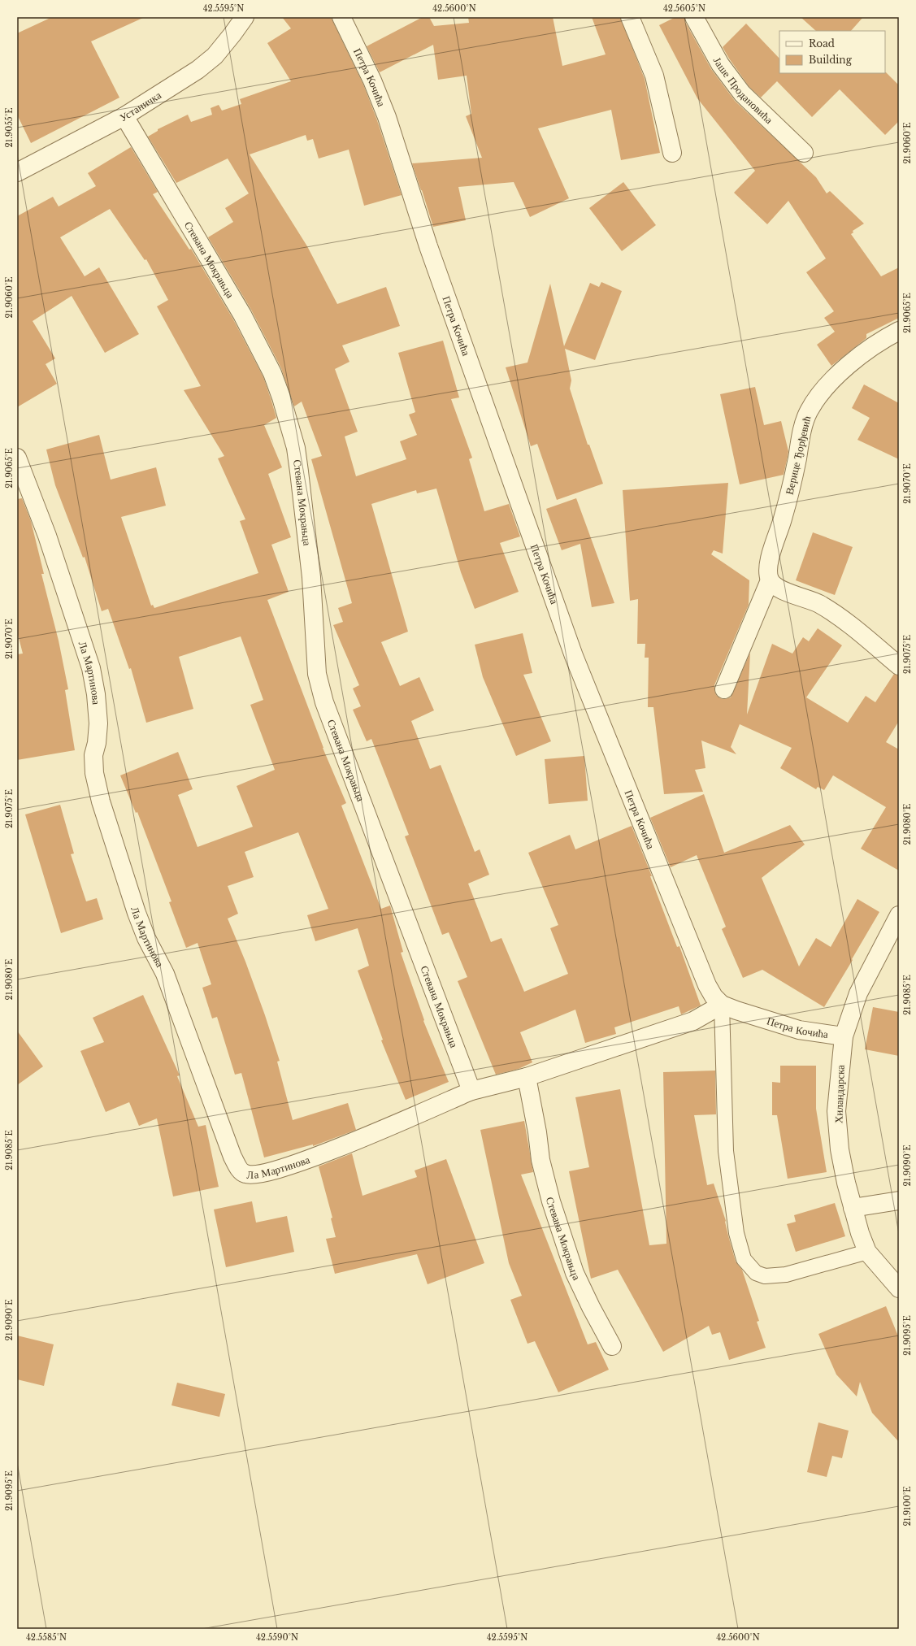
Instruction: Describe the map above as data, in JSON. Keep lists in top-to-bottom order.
{
  "streets": {
    "street": [
      "Петра Кочића",
      "Јаше Продановића",
      "Устаничка",
      "Стевана Мокрањца",
      "Верице Ђорђевић",
      "Ла Мартинова",
      "Хиландарска"
    ]
  },
  "crossings": [
    ["Петра Кочића", "Хиландарска"],
    ["Устаничка", "Стевана Мокрањца"],
    ["Стевана Мокрањца", "Ла Мартинова"]
  ],
  "legend": ["Road", "Building"],
  "coordinates": [
    "42.5595°N",
    "42.5600°N",
    "42.5605°N",
    "21.9055°E",
    "21.9060°E",
    "21.9065°E",
    "21.9070°E",
    "21.9075°E",
    "21.9080°E",
    "21.9085°E",
    "21.9090°E",
    "21.9095°E",
    "21.9100°E",
    "42.5585°N",
    "42.5590°N"
  ]
}
